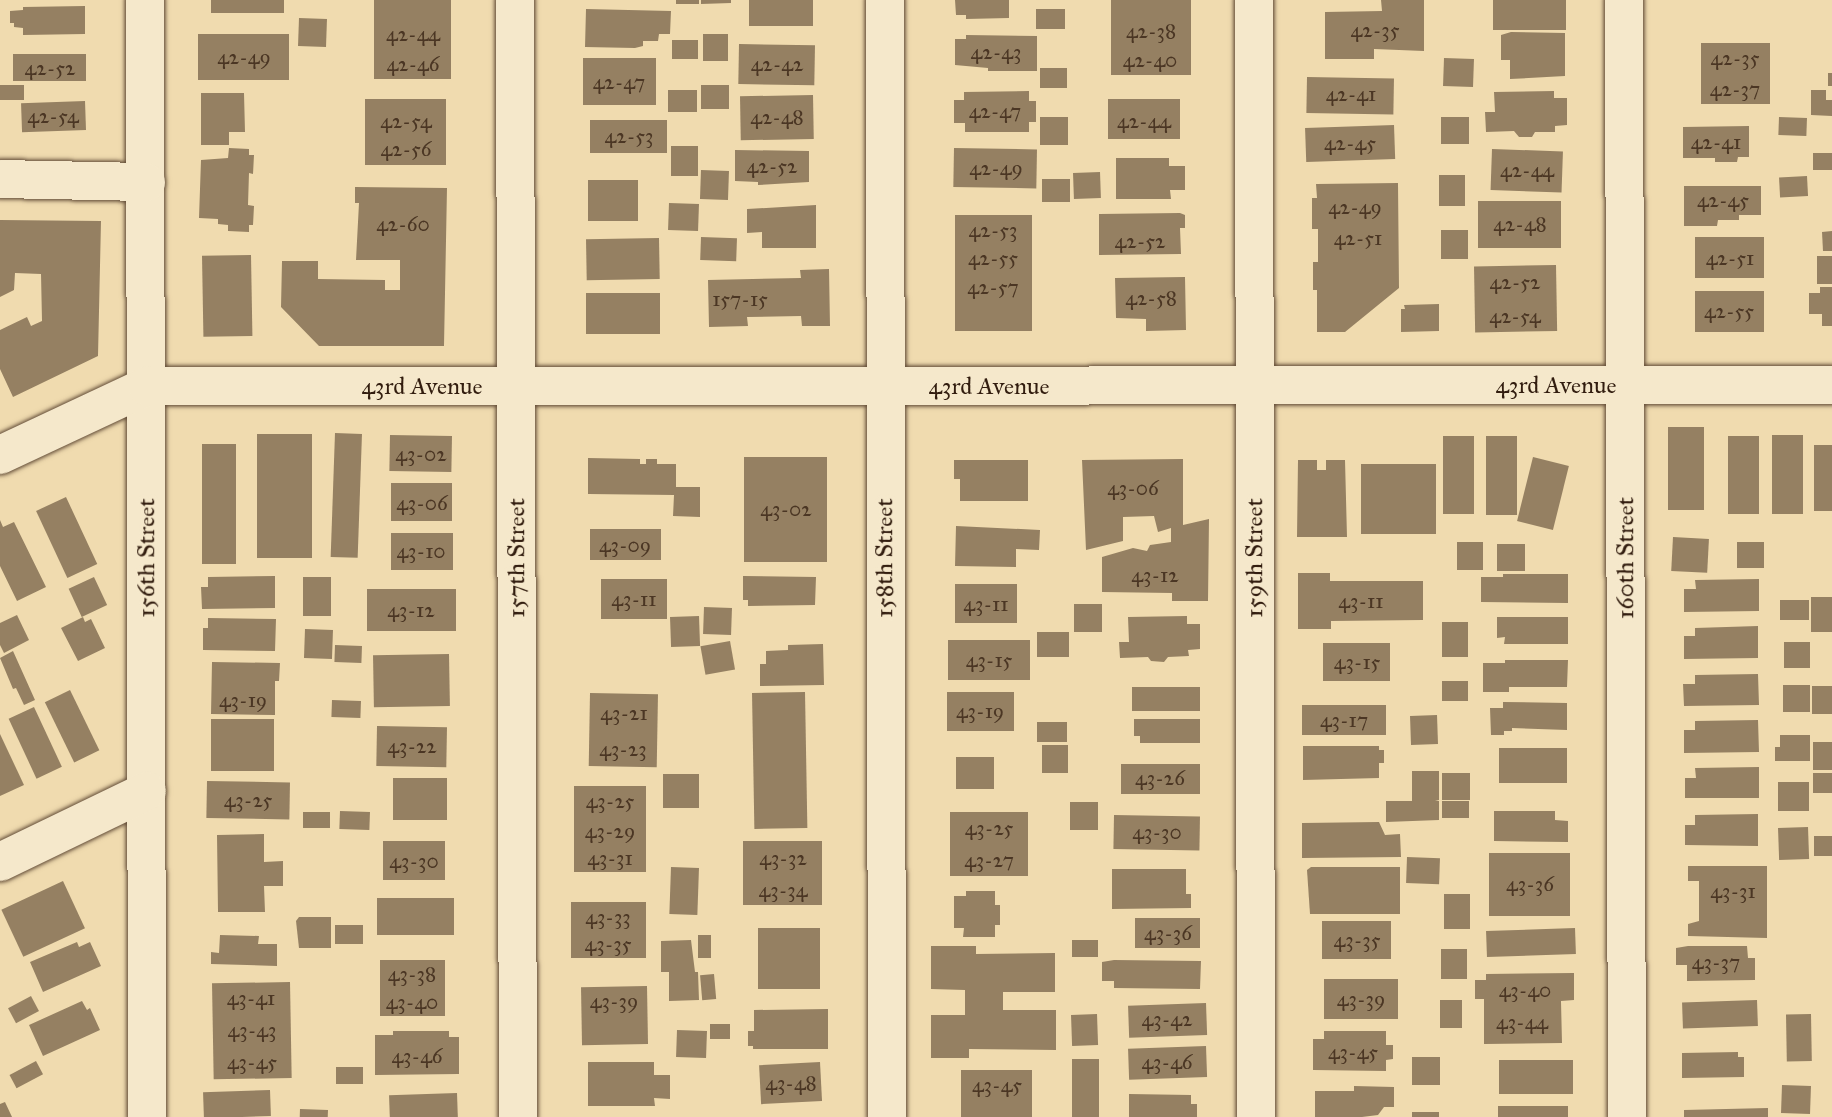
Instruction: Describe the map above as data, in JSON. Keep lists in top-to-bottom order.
{
  "streets": {
    "street": [
      "43rd Avenue",
      "156th Street",
      "157th Street",
      "158th Street",
      "159th Street",
      "160th Street"
    ]
  },
  "crossings": [
    ["43rd Avenue", "156th Street"],
    ["43rd Avenue", "157th Street"],
    ["43rd Avenue", "158th Street"],
    ["43rd Avenue", "159th Street"],
    ["43rd Avenue", "160th Street"]
  ],
  "house_numbers": [
    "42-35",
    "42-38",
    "42-44",
    "42-43",
    "42-49",
    "42-35",
    "42-40",
    "42-46",
    "42-42",
    "42-52",
    "42-47",
    "42-37",
    "42-41",
    "42-47",
    "42-54",
    "42-48",
    "42-54",
    "42-44",
    "42-53",
    "42-41",
    "42-45",
    "42-56",
    "42-52",
    "42-49",
    "42-44",
    "42-45",
    "42-49",
    "42-60",
    "42-48",
    "42-53",
    "42-51",
    "42-52",
    "42-55",
    "42-51",
    "42-52",
    "42-57",
    "42-58",
    "157-15",
    "42-55",
    "42-54",
    "43-02",
    "43-06",
    "43-06",
    "43-02",
    "43-09",
    "43-10",
    "43-12",
    "43-11",
    "43-11",
    "43-11",
    "43-12",
    "43-15",
    "43-15",
    "43-19",
    "43-19",
    "43-21",
    "43-17",
    "43-22",
    "43-23",
    "43-26",
    "43-25",
    "43-25",
    "43-25",
    "43-29",
    "43-30",
    "43-31",
    "43-32",
    "43-27",
    "43-30",
    "43-36",
    "43-34",
    "43-31",
    "43-33",
    "43-36",
    "43-35",
    "43-35",
    "43-37",
    "43-38",
    "43-40",
    "43-41",
    "43-39",
    "43-39",
    "43-40",
    "43-42",
    "43-44",
    "43-43",
    "43-45",
    "43-46",
    "43-45",
    "43-46",
    "43-48",
    "43-45"
  ]
}
